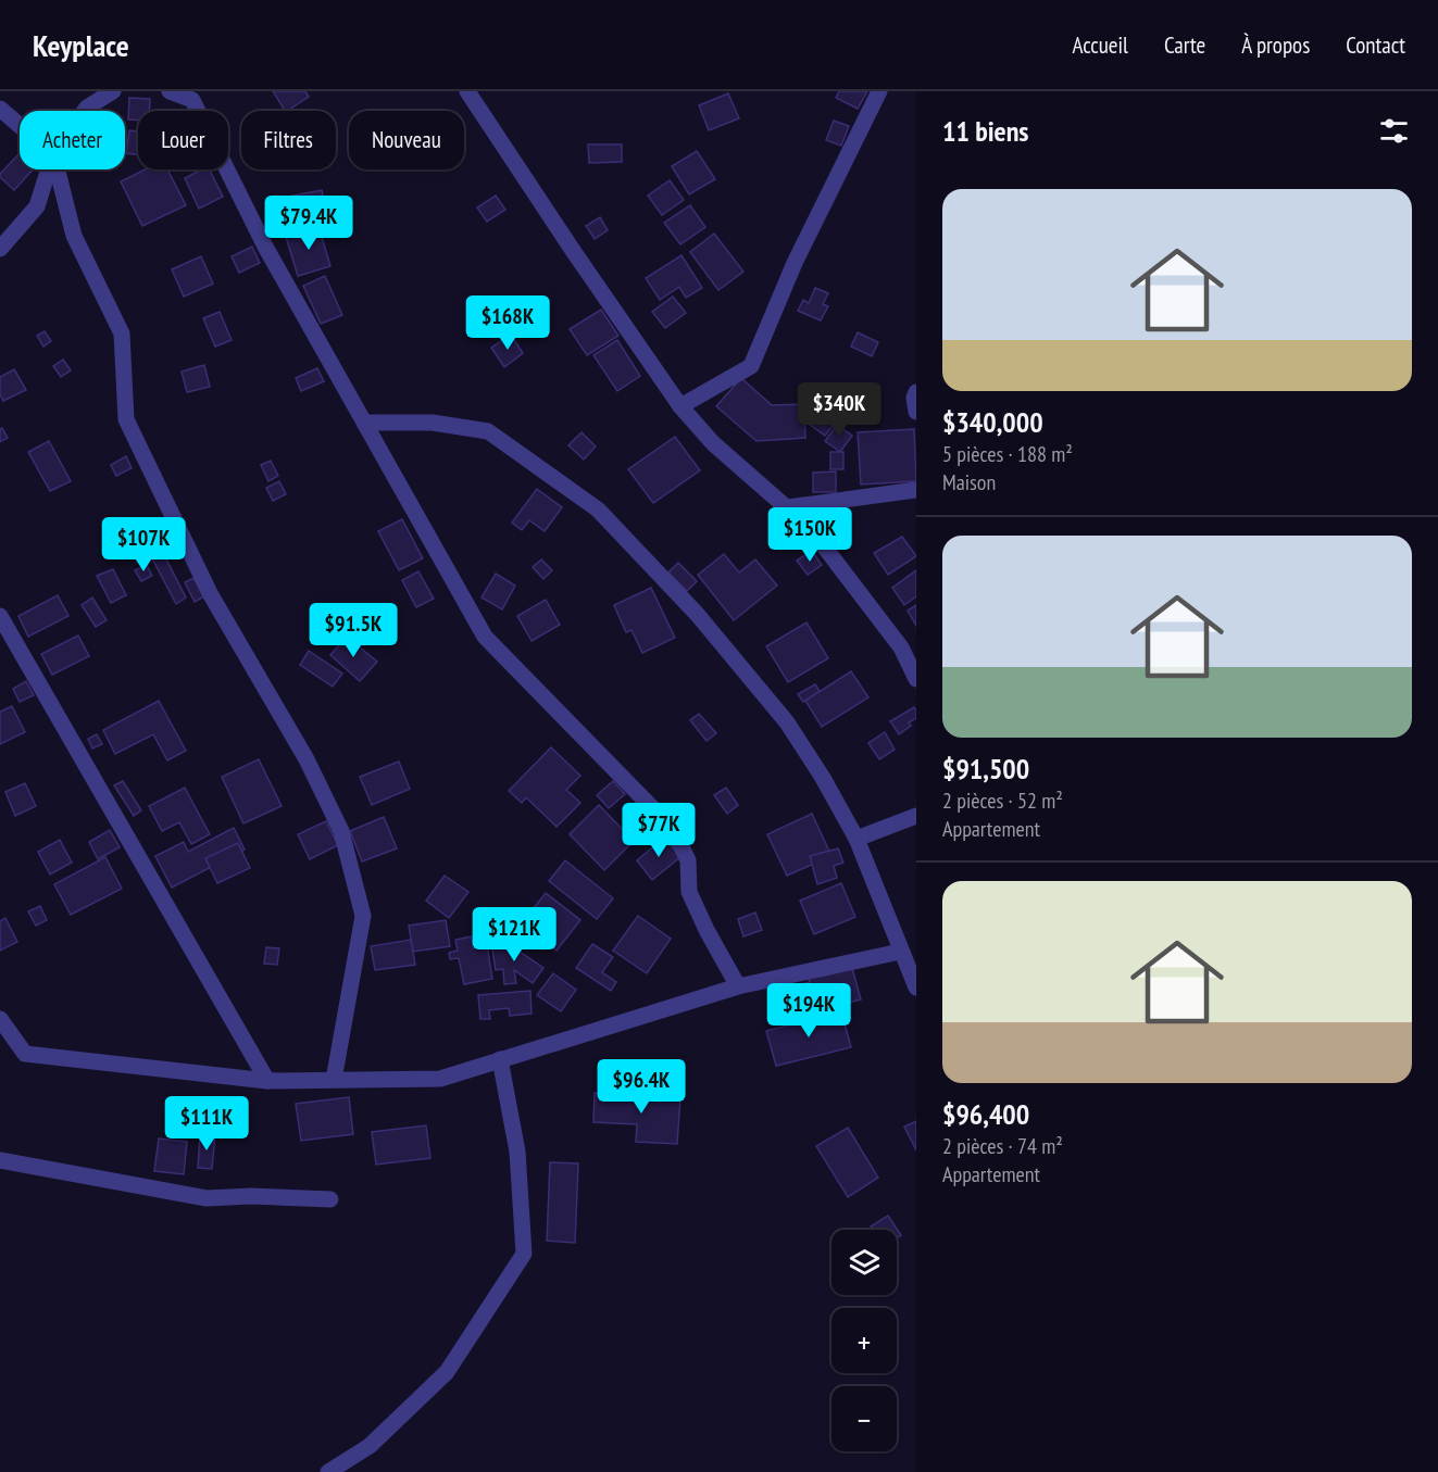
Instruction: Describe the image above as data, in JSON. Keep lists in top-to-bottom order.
{
  "page": {
    "header": "Keyplace",
    "nav": [
      "Accueil",
      "Carte",
      "À propos",
      "Contact"
    ],
    "heading": "11 biens",
    "chip": [
      "Acheter",
      "Louer",
      "Filtres",
      "Nouveau"
    ],
    "list": [
      {
        "name": "$340,000",
        "note": "5 pièces · 188 m² · Maison"
      },
      {
        "name": "$91,500",
        "note": "2 pièces · 52 m² · Appartement"
      },
      {
        "name": "$96,400",
        "note": "2 pièces · 74 m² · Appartement"
      }
    ],
    "price": [
      "$79.4K",
      "$168K",
      "$340K",
      "$150K",
      "$107K",
      "$91.5K",
      "$77K",
      "$121K",
      "$194K",
      "$96.4K",
      "$111K"
    ],
    "map_buttons": ["+", "−"]
  }
}
